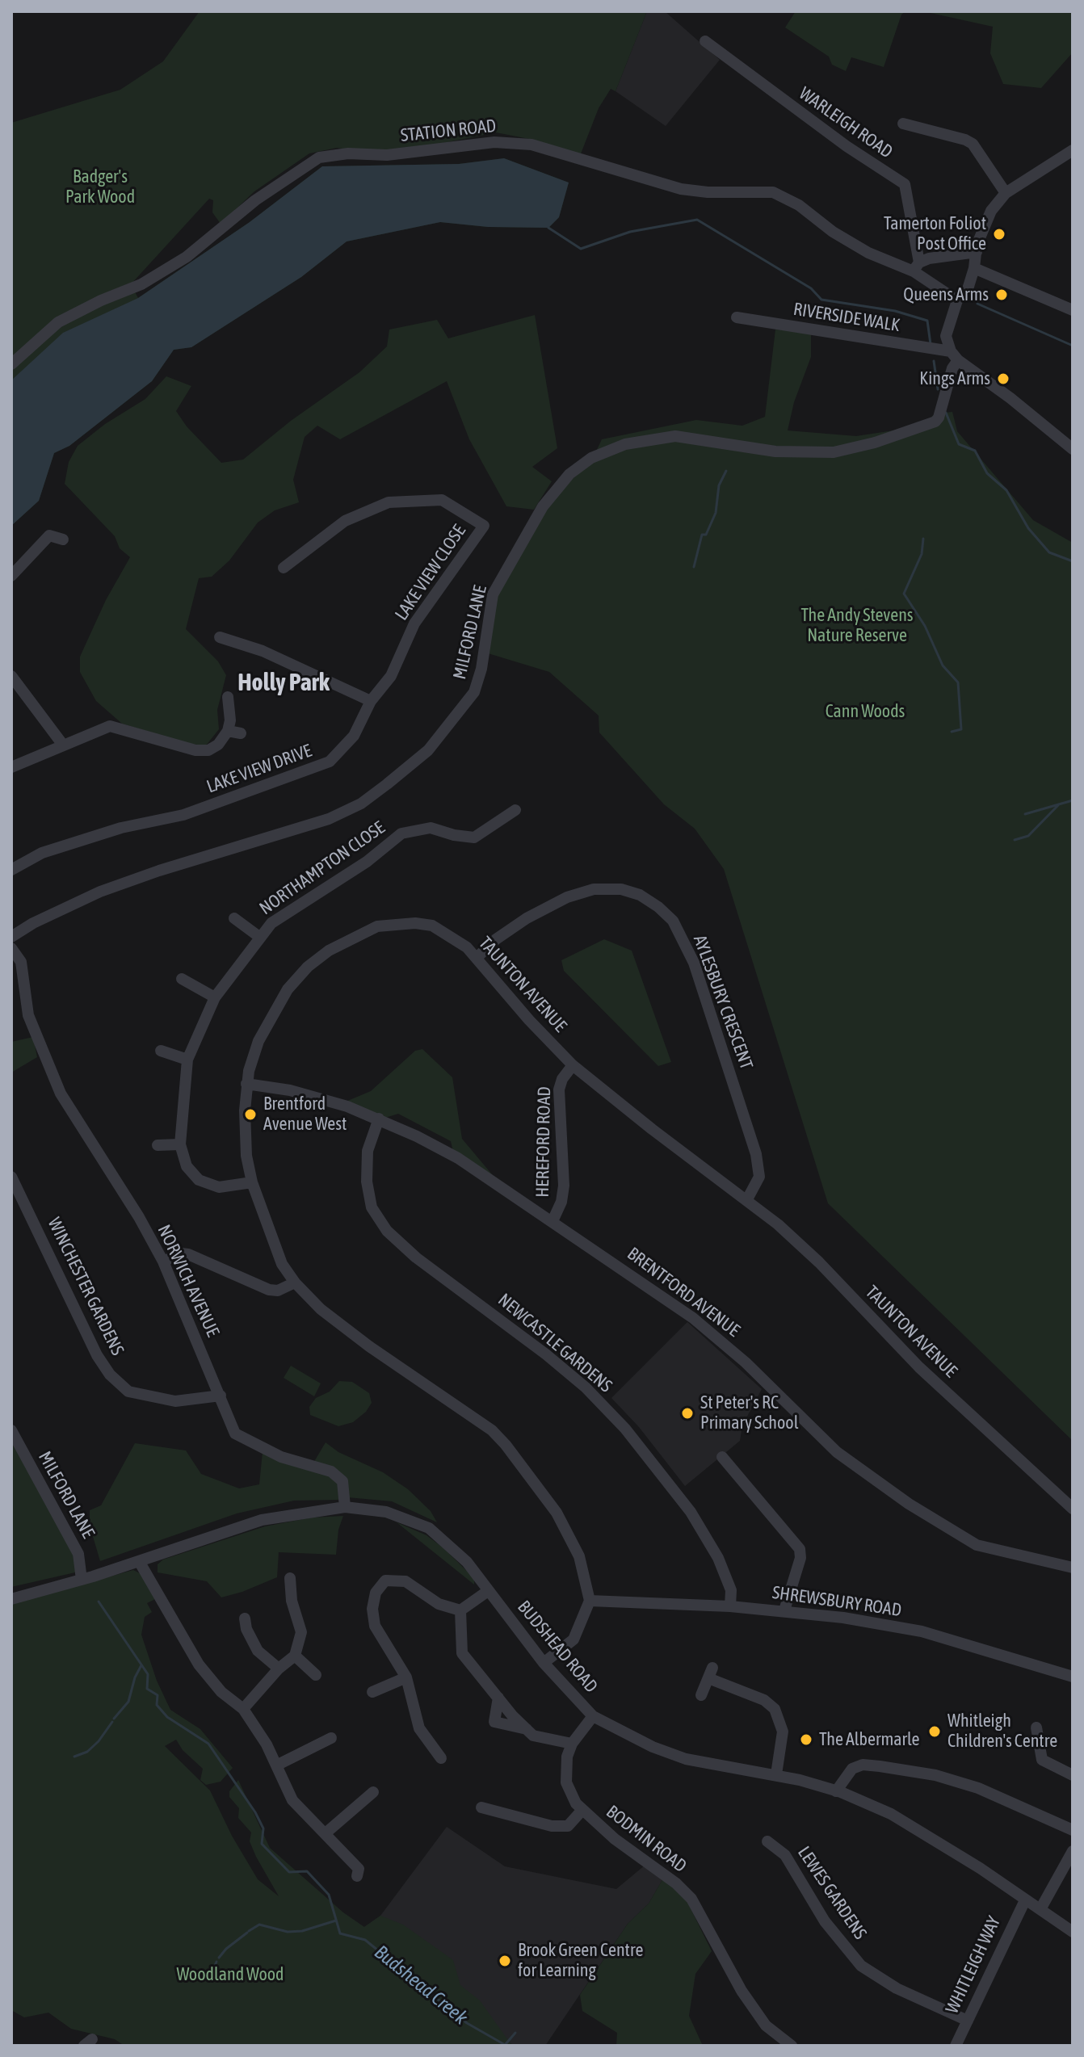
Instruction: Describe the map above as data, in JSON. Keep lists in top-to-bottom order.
{
  "streets": {
    "street": [
      "WARLEIGH ROAD",
      "STATION ROAD",
      "RIVERSIDE WALK",
      "LAKE VIEW CLOSE",
      "MILFORD LANE",
      "LAKE VIEW DRIVE",
      "NORTHAMPTON CLOSE",
      "TAUNTON AVENUE",
      "AYLESBURY CRESCENT",
      "HEREFORD ROAD",
      "NORWICH AVENUE",
      "WINCHESTER GARDENS",
      "BRENTFORD AVENUE",
      "NEWCASTLE GARDENS",
      "SHREWSBURY ROAD",
      "BUDSHEAD ROAD",
      "BODMIN ROAD",
      "LEWES GARDENS",
      "WHITLEIGH WAY"
    ]
  },
  "crossings": [
    ["WARLEIGH ROAD", "STATION ROAD"],
    ["RIVERSIDE WALK", "MILFORD LANE"],
    ["LAKE VIEW CLOSE", "LAKE VIEW DRIVE"],
    ["MILFORD LANE", "BUDSHEAD ROAD"],
    ["NORTHAMPTON CLOSE", "TAUNTON AVENUE"],
    ["TAUNTON AVENUE", "AYLESBURY CRESCENT"],
    ["TAUNTON AVENUE", "HEREFORD ROAD"],
    ["TAUNTON AVENUE", "BRENTFORD AVENUE"],
    ["TAUNTON AVENUE", "SHREWSBURY ROAD"],
    ["HEREFORD ROAD", "BRENTFORD AVENUE"],
    ["NORWICH AVENUE", "WINCHESTER GARDENS"],
    ["NORWICH AVENUE", "BUDSHEAD ROAD"],
    ["BRENTFORD AVENUE", "NEWCASTLE GARDENS"],
    ["NEWCASTLE GARDENS", "SHREWSBURY ROAD"],
    ["BUDSHEAD ROAD", "BODMIN ROAD"],
    ["BUDSHEAD ROAD", "WHITLEIGH WAY"],
    ["LEWES GARDENS", "WHITLEIGH WAY"]
  ],
  "districts": ["Holly Park"],
  "water": ["Budshead Creek"],
  "parks": [
    "Badger's Park Wood",
    "The Andy Stevens Nature Reserve",
    "Cann Woods",
    "Woodland Wood"
  ],
  "places": [
    "Tamerton Foliot Post Office",
    "Queens Arms",
    "Kings Arms",
    "Brentford Avenue West",
    "St Peter's RC Primary School",
    "Whitleigh Children's Centre",
    "The Albermarle",
    "Brook Green Centre for Learning"
  ]
}
